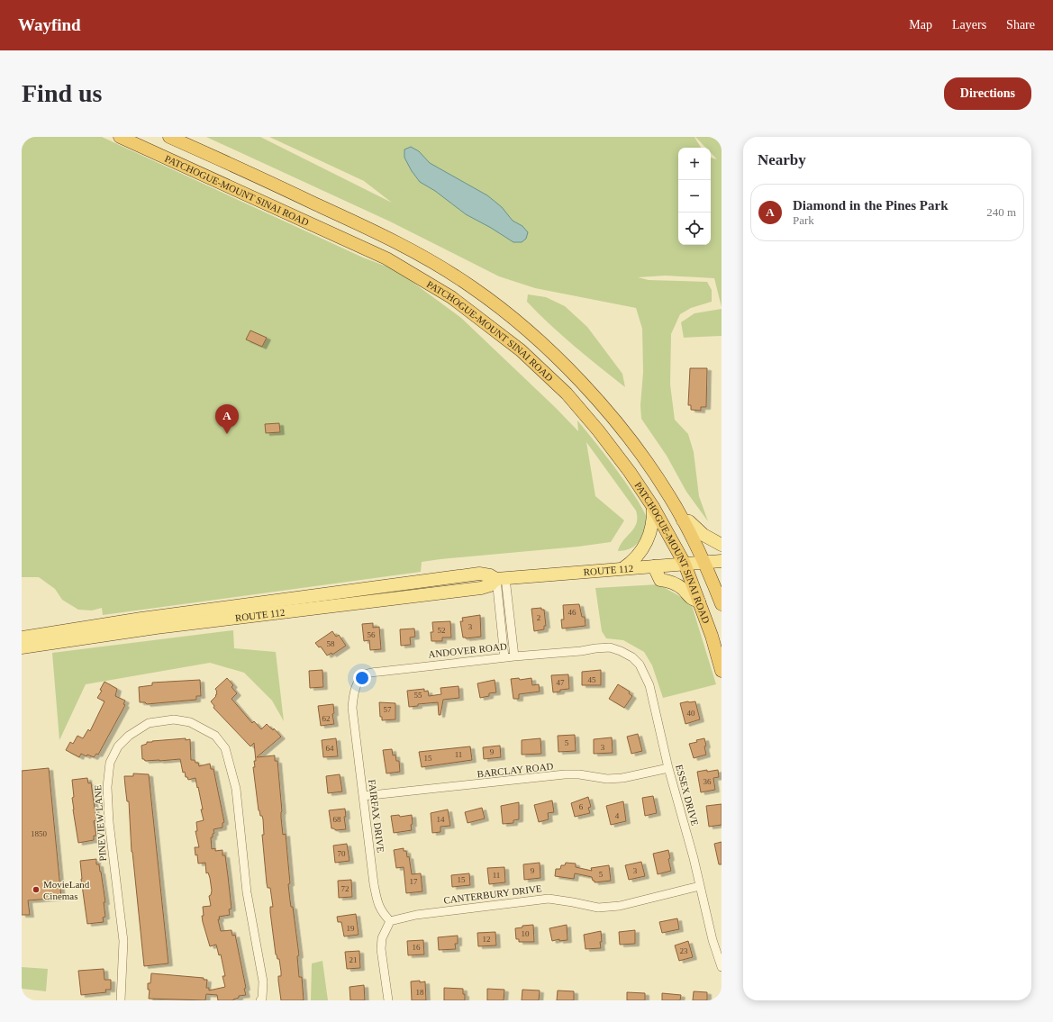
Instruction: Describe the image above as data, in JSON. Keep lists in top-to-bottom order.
{
  "streets": {
    "highway": ["PATCHOGUE-MOUNT SINAI ROAD"],
    "main road": ["ROUTE 112"],
    "street": [
      "ANDOVER ROAD",
      "BARCLAY ROAD",
      "ESSEX DRIVE",
      "FAIRFAX DRIVE",
      "PINEVIEW LANE",
      "CANTERBURY DRIVE"
    ]
  },
  "crossings": [
    ["PATCHOGUE-MOUNT SINAI ROAD", "ROUTE 112"],
    ["ANDOVER ROAD", "ESSEX DRIVE"],
    ["ANDOVER ROAD", "FAIRFAX DRIVE"],
    ["BARCLAY ROAD", "ESSEX DRIVE"],
    ["BARCLAY ROAD", "FAIRFAX DRIVE"],
    ["ESSEX DRIVE", "CANTERBURY DRIVE"],
    ["FAIRFAX DRIVE", "CANTERBURY DRIVE"]
  ],
  "places": ["MovieLand Cinemas"],
  "house_numbers": [
    "46",
    "2",
    "3",
    "52",
    "56",
    "58",
    "45",
    "47",
    "55",
    "57",
    "40",
    "62",
    "5",
    "3",
    "64",
    "9",
    "11",
    "15",
    "36",
    "6",
    "4",
    "68",
    "14",
    "1850",
    "70",
    "9",
    "3",
    "5",
    "11",
    "15",
    "17",
    "72",
    "19",
    "10",
    "12",
    "16",
    "23",
    "21",
    "18"
  ],
  "page": {
    "header": "Wayfind",
    "nav": ["Map", "Layers", "Share"],
    "buttons": "Directions",
    "title": "Find us",
    "heading": "Nearby",
    "map_buttons": ["+", "−"],
    "list": [
      {
        "mark": "A",
        "name": "Diamond in the Pines Park",
        "note": "Park",
        "value": "240 m"
      }
    ],
    "pins": "A"
  }
}
